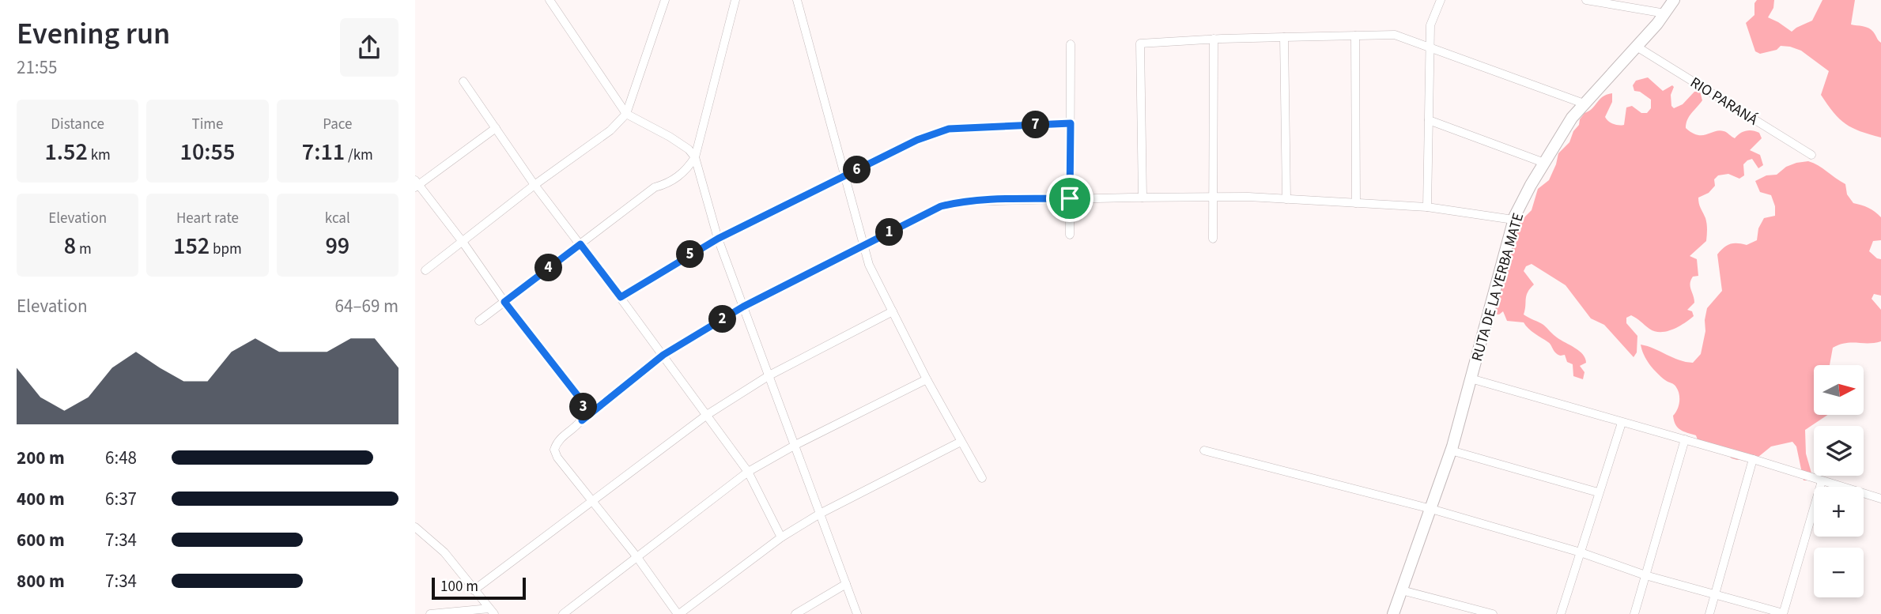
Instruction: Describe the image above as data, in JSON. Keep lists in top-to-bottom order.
{
  "streets": {
    "main road": ["RUTA DE LA YERBA MATE"],
    "street": ["RIO PARANÁ"]
  },
  "crossings": [
    ["RIO PARANÁ", "RUTA DE LA YERBA MATE"]
  ],
  "scale_bar": "100 m",
  "north": "right",
  "page": {
    "heading": ["Evening run", "21:55"],
    "stats": [
      ["Distance", "1.52 km"],
      ["Time", "10:55"],
      ["Pace", "7:11 /km"],
      ["Elevation", "8 m"],
      ["Heart rate", "152 bpm"],
      ["kcal", "99"]
    ],
    "pins": [
      "7",
      "6",
      "1",
      "5",
      "4",
      "2",
      "3"
    ],
    "chart": ["Elevation", "64–69 m"],
    "map_buttons": ["+", "−"],
    "list": [
      {
        "name": "200 m",
        "note": "6:48"
      },
      {
        "name": "400 m",
        "note": "6:37"
      },
      {
        "name": "600 m",
        "note": "7:34"
      },
      {
        "name": "800 m",
        "note": "7:34"
      }
    ],
    "scale": "100 m"
  }
}
